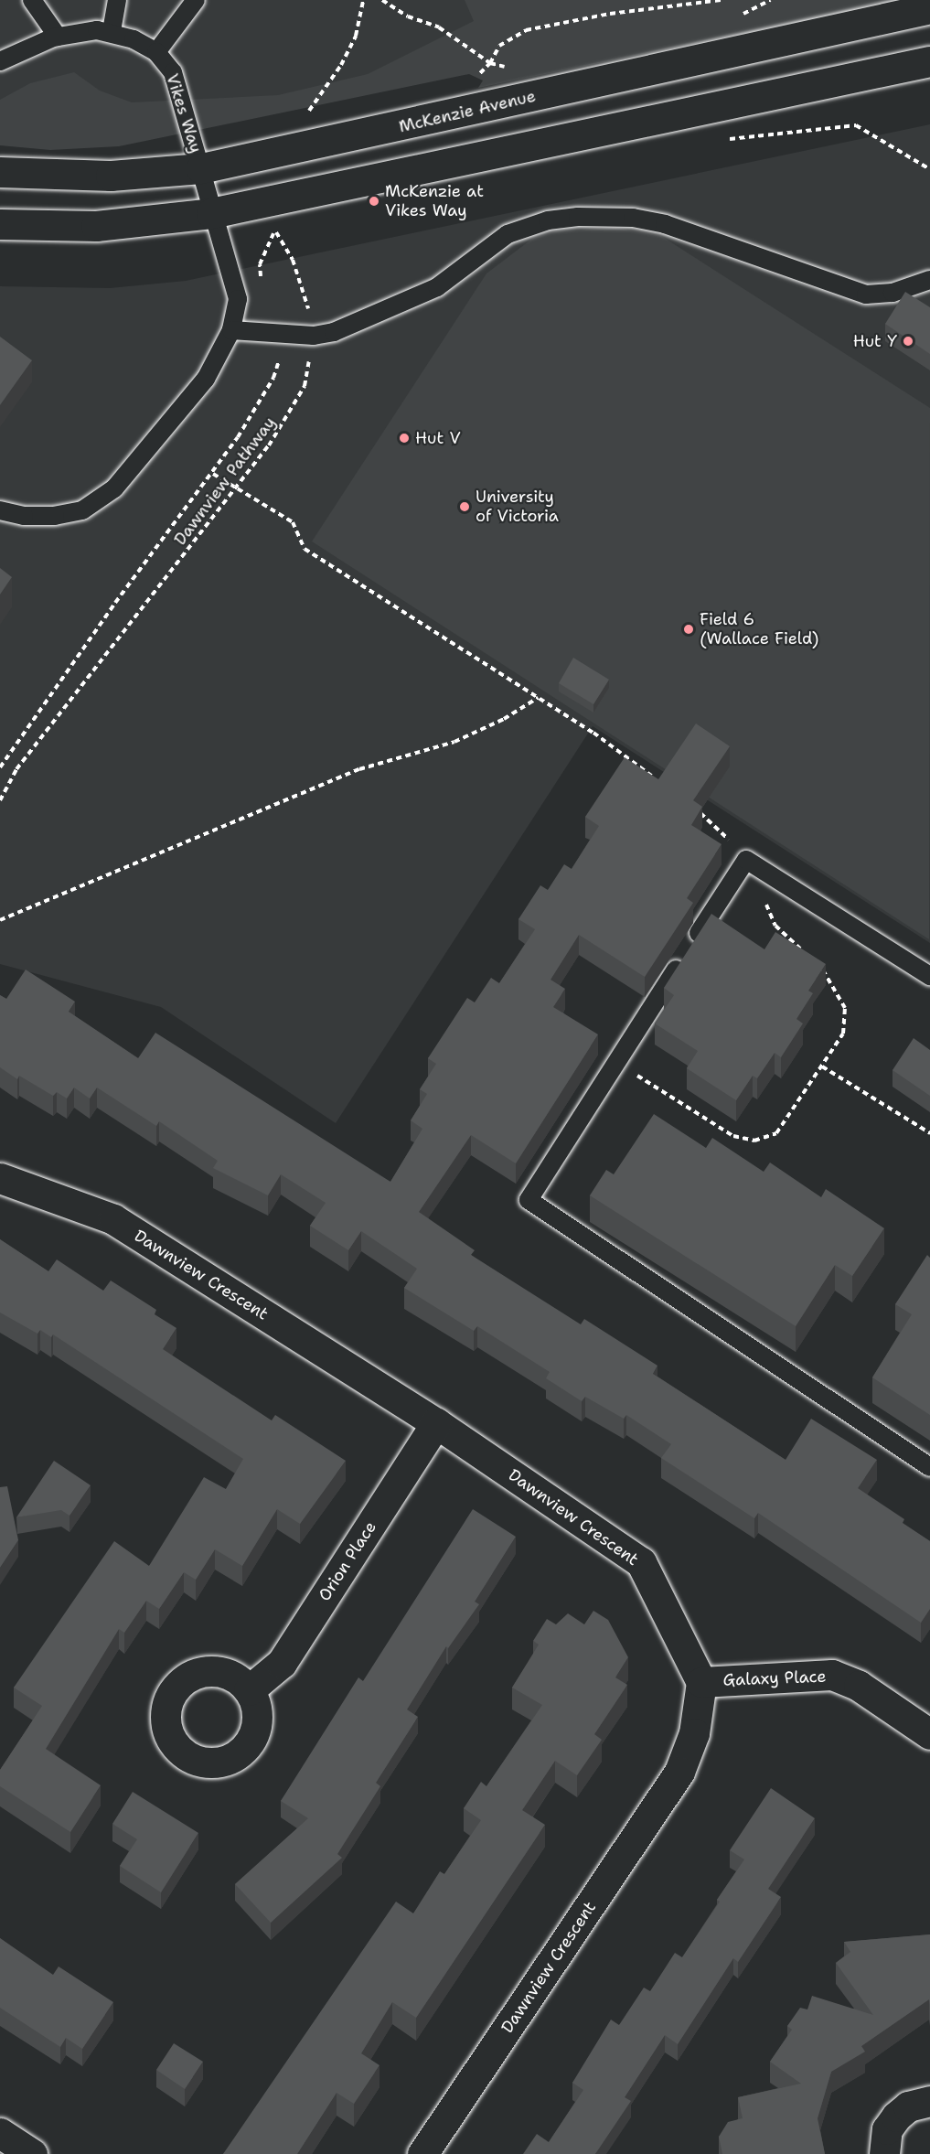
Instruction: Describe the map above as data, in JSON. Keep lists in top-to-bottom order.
{
  "streets": {
    "street": [
      "McKenzie Avenue",
      "Dawnview Crescent",
      "Orion Place",
      "Galaxy Place"
    ],
    "lane": ["Vikes Way"],
    "path": ["Dawnview Pathway"]
  },
  "crossings": [
    ["McKenzie Avenue", "Vikes Way"],
    ["Dawnview Crescent", "Orion Place"],
    ["Dawnview Crescent", "Galaxy Place"]
  ],
  "places": [
    "McKenzie at Vikes Way",
    "Hut Y",
    "Hut V",
    "University of Victoria",
    "Field 6 (Wallace Field)"
  ]
}
